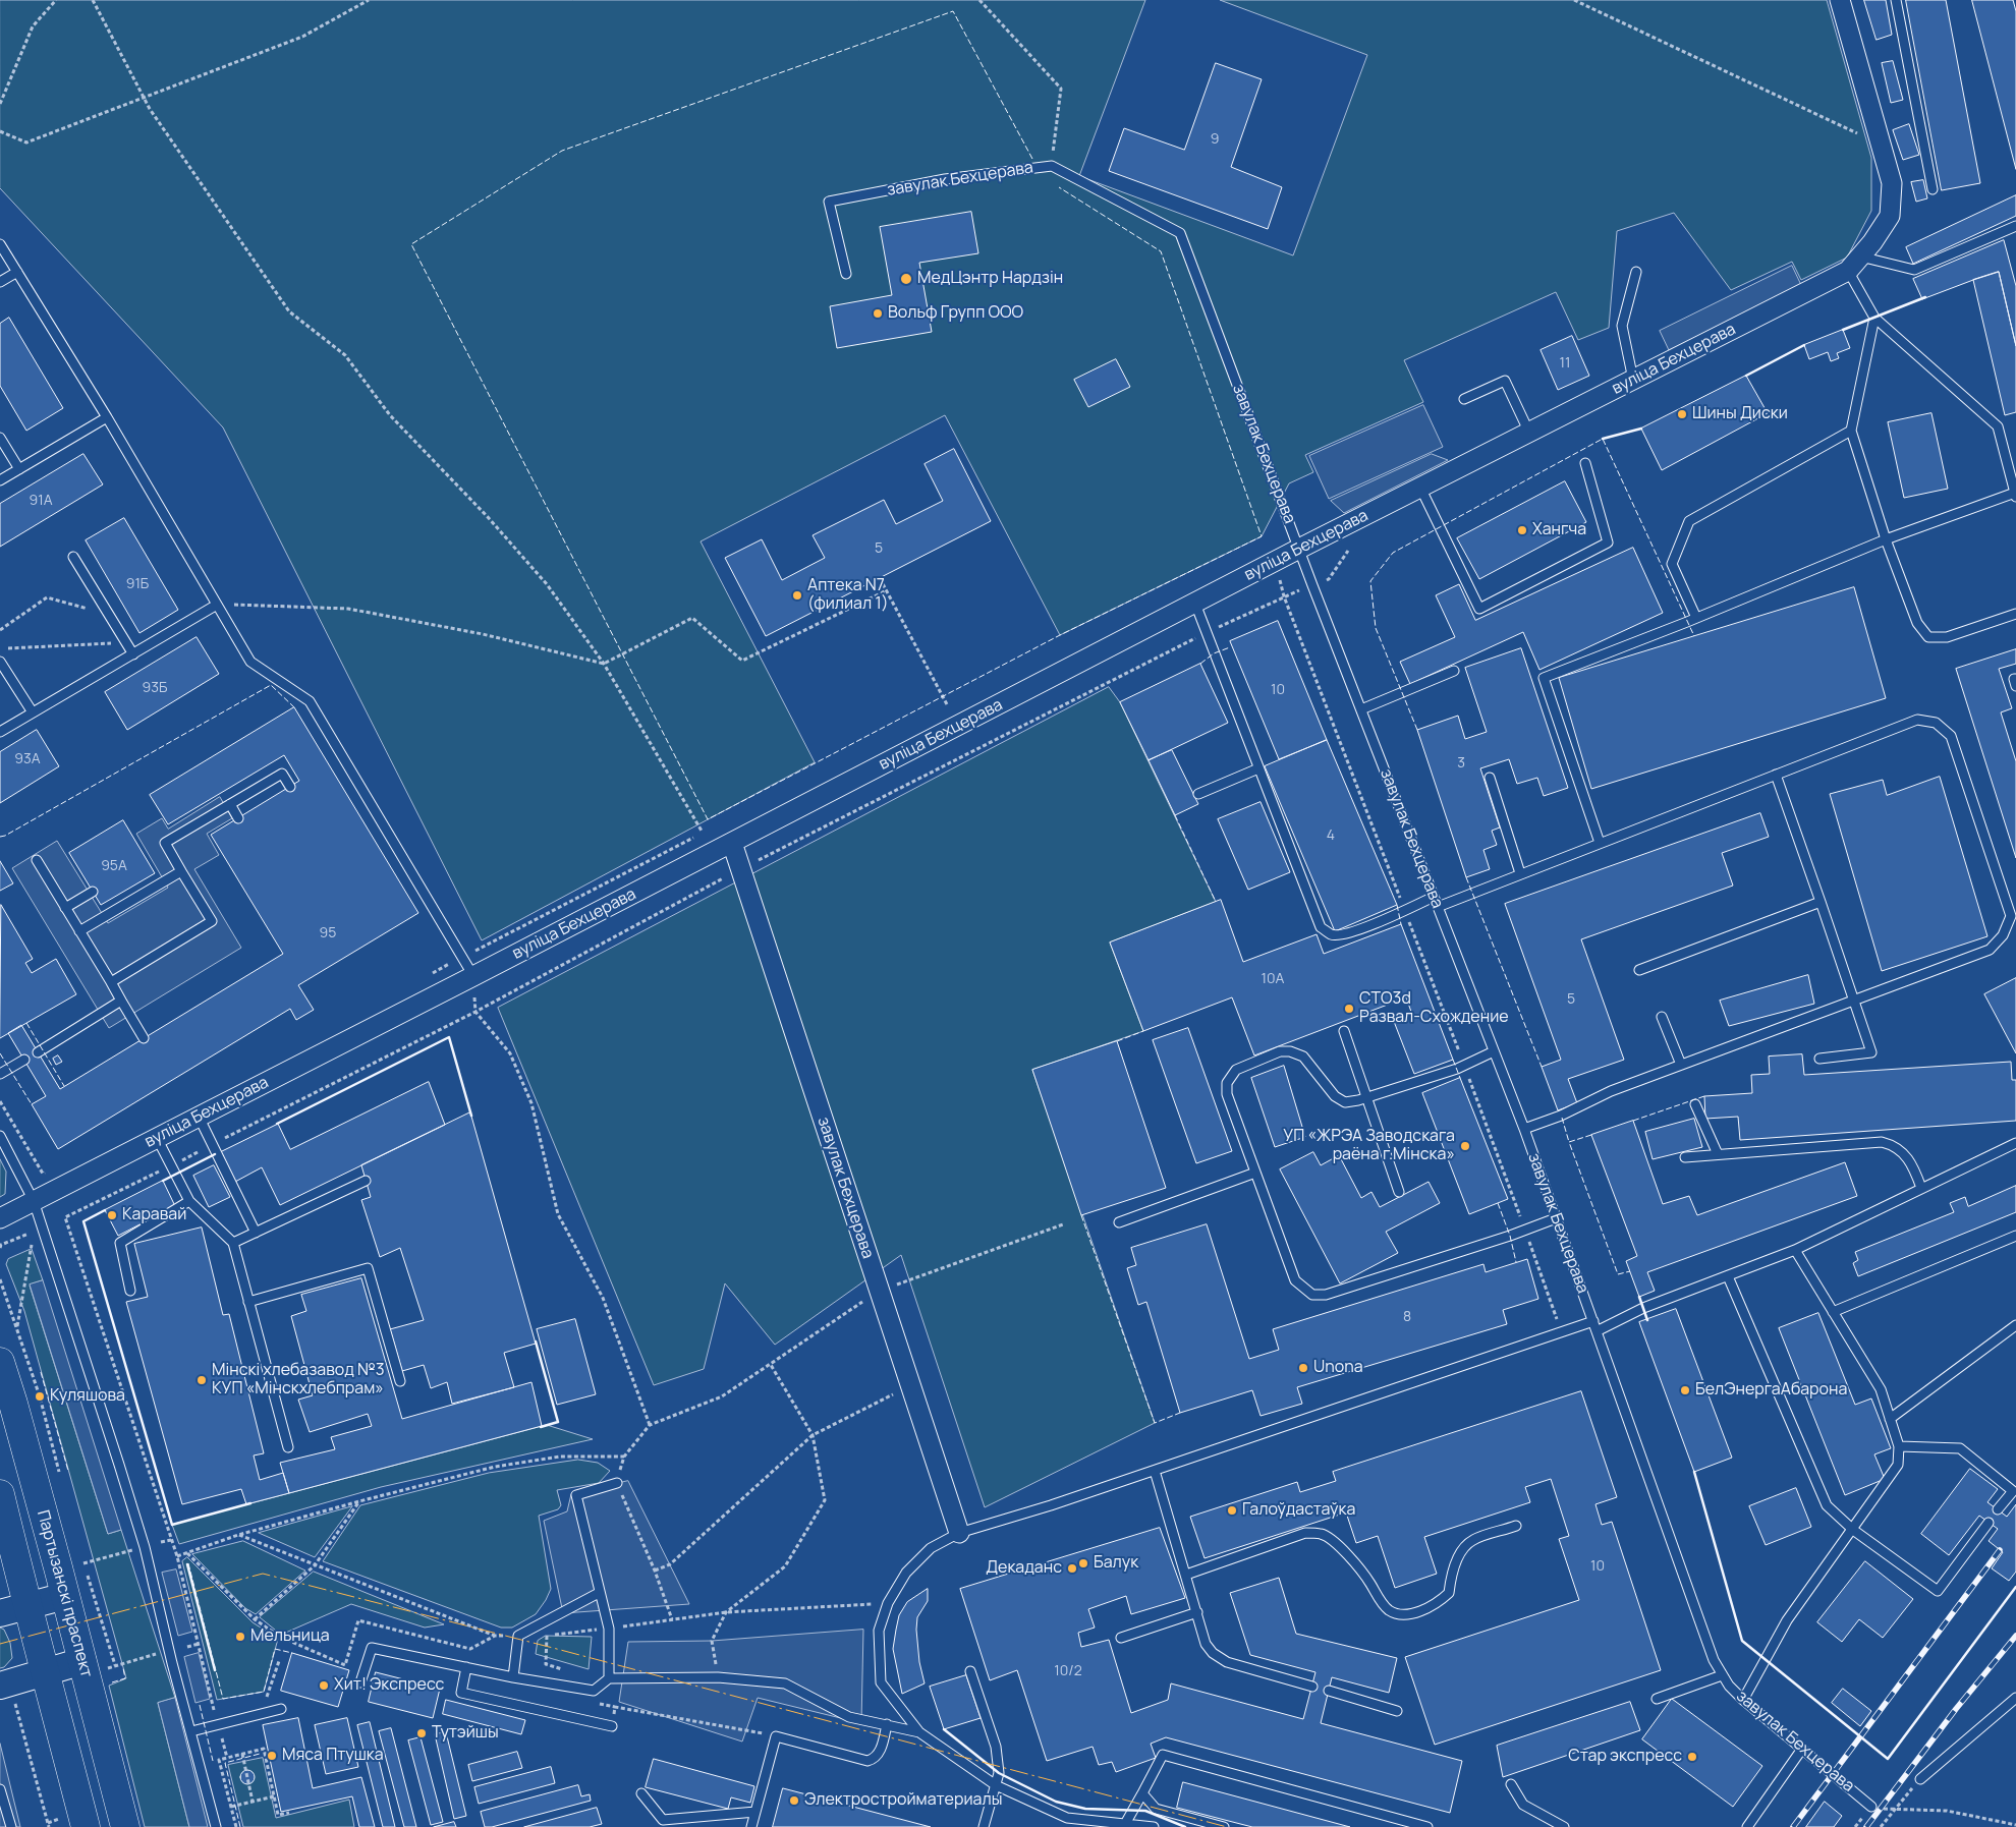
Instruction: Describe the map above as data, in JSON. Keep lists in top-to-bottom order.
{
  "streets": {
    "main road": ["Партызанскі праспект"],
    "street": ["завулак Бехцерава", "вуліца Бехцерава"]
  },
  "crossings": [
    ["завулак Бехцерава", "вуліца Бехцерава"]
  ],
  "places": [
    "МедЦэнтр Нардзін",
    "Вольф Групп ООО",
    "Шины Диски",
    "Хангча",
    "Аптека N7 (филиал 1)",
    "СТО3d Развал-Схождение",
    "УП «ЖРЭА Заводскага раёна г.Мінска»",
    "Каравай",
    "Unona",
    "Мінскі хлебазавод №3 КУП «Мінскхлебпрам»",
    "БелЭнергаАбарона",
    "Куляшова",
    "Галоўдастаўка",
    "Балук",
    "Декаданс",
    "Мельница",
    "Хит! Экспресс",
    "Тутэйшы",
    "Мяса Птушка",
    "Стар экспресс",
    "Электростройматериалы"
  ],
  "house_numbers": [
    "9",
    "11",
    "91А",
    "5",
    "91Б",
    "93Б",
    "10",
    "93А",
    "3",
    "4",
    "95А",
    "95",
    "10А",
    "5",
    "8",
    "10",
    "10/2"
  ]
}
